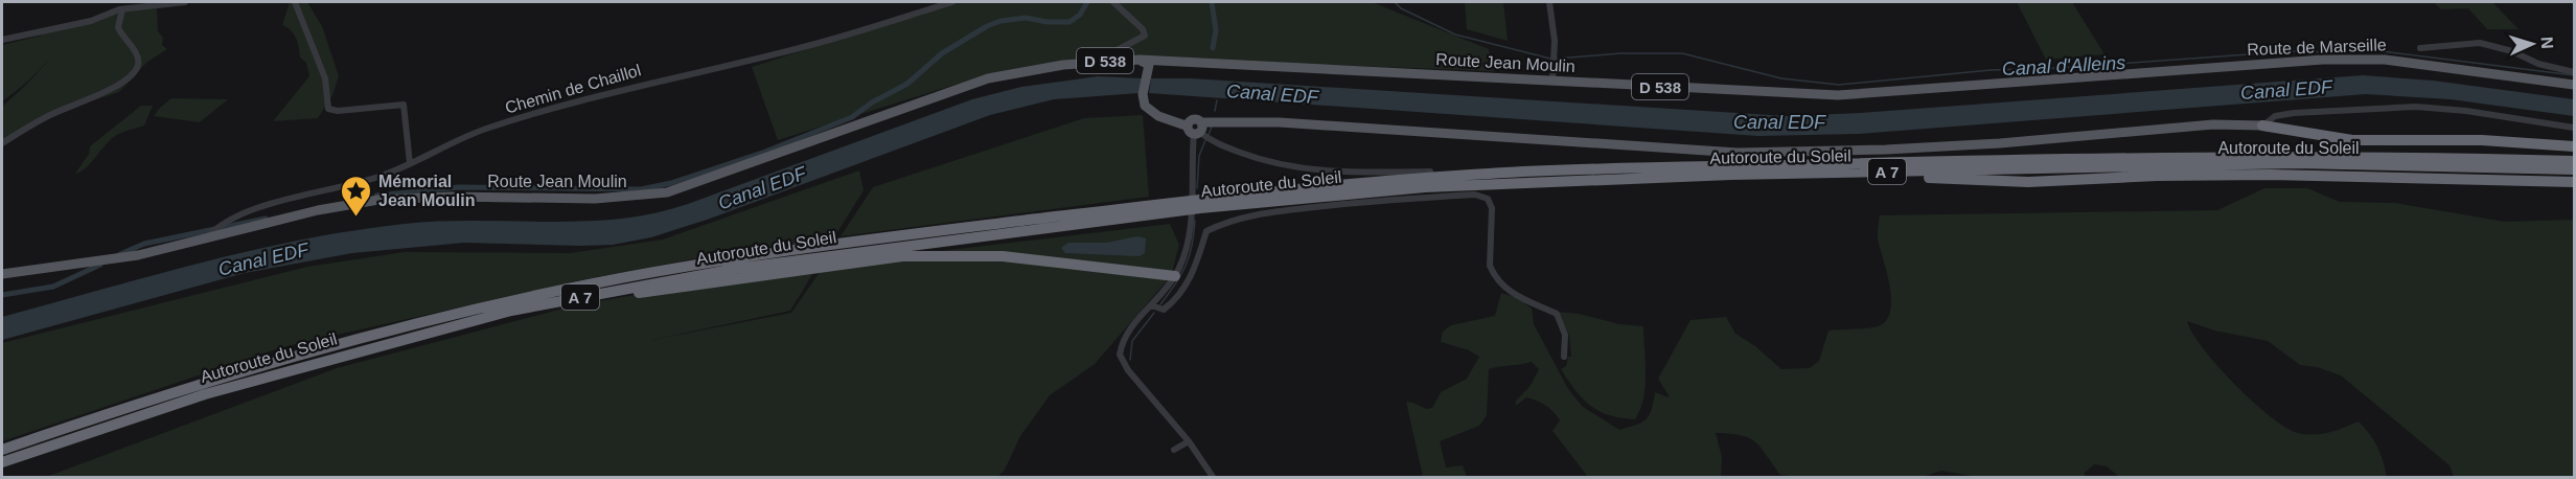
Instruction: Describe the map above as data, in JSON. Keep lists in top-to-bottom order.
{
  "streets": {
    "highway": ["Autoroute du Soleil", "A 7"],
    "main road": ["Route de Marseille", "D 538", "Route Jean Moulin"],
    "street": ["Chemin de Chaillol"]
  },
  "crossings": [
    ["Route de Marseille", "Route Jean Moulin"],
    ["D 538", "Route Jean Moulin"],
    ["Route Jean Moulin", "Chemin de Chaillol"]
  ],
  "water": ["Canal d'Alleins", "Canal EDF"],
  "places": {
    "place": ["Mémorial Jean Moulin"]
  },
  "north": "right"
}
